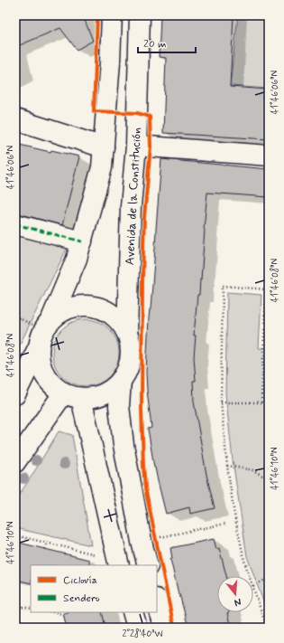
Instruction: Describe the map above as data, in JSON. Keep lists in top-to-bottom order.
{
  "streets": {
    "street": ["Avenida de la Constitución"]
  },
  "legend": ["Ciclovía", "Sendero"],
  "scale_bar": "20 m",
  "north": "bottom",
  "coordinates": [
    "41°46'06\"N",
    "41°46'08\"N",
    "41°46'10\"N",
    "2°28'40\"W"
  ]
}
